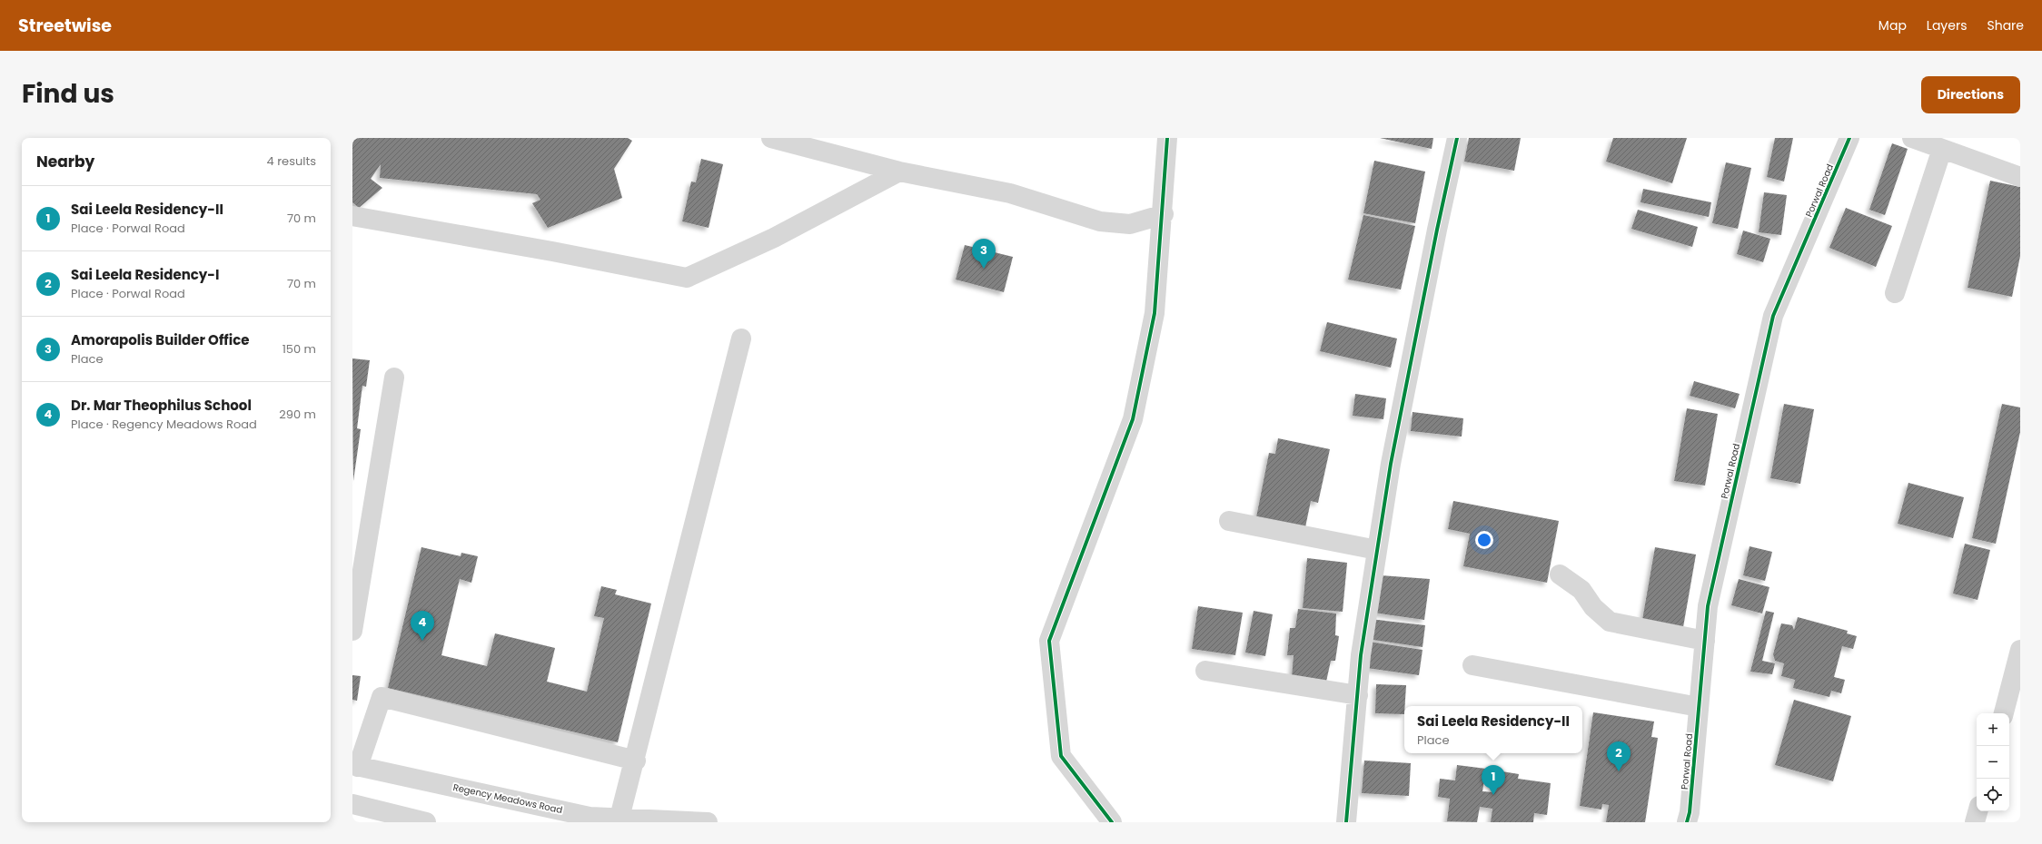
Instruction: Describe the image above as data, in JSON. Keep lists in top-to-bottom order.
{
  "streets": {
    "street": ["Porwal Road", "Regency Meadows Road"]
  },
  "page": {
    "header": "Streetwise",
    "nav": ["Map", "Layers", "Share"],
    "title": "Find us",
    "buttons": "Directions",
    "heading": ["Nearby", "4 results"],
    "list": [
      {
        "mark": "1",
        "name": "Sai Leela Residency-II",
        "note": "Place · Porwal Road",
        "value": "70 m"
      },
      {
        "mark": "2",
        "name": "Sai Leela Residency-I",
        "note": "Place · Porwal Road",
        "value": "70 m"
      },
      {
        "mark": "3",
        "name": "Amorapolis Builder Office",
        "note": "Place",
        "value": "150 m"
      },
      {
        "mark": "4",
        "name": "Dr. Mar Theophilus School",
        "note": "Place · Regency Meadows Road",
        "value": "290 m"
      }
    ],
    "pins": [
      "3",
      "4",
      "2",
      "1"
    ],
    "popup": ["Sai Leela Residency-II", "Place"],
    "map_buttons": ["+", "−"]
  }
}
